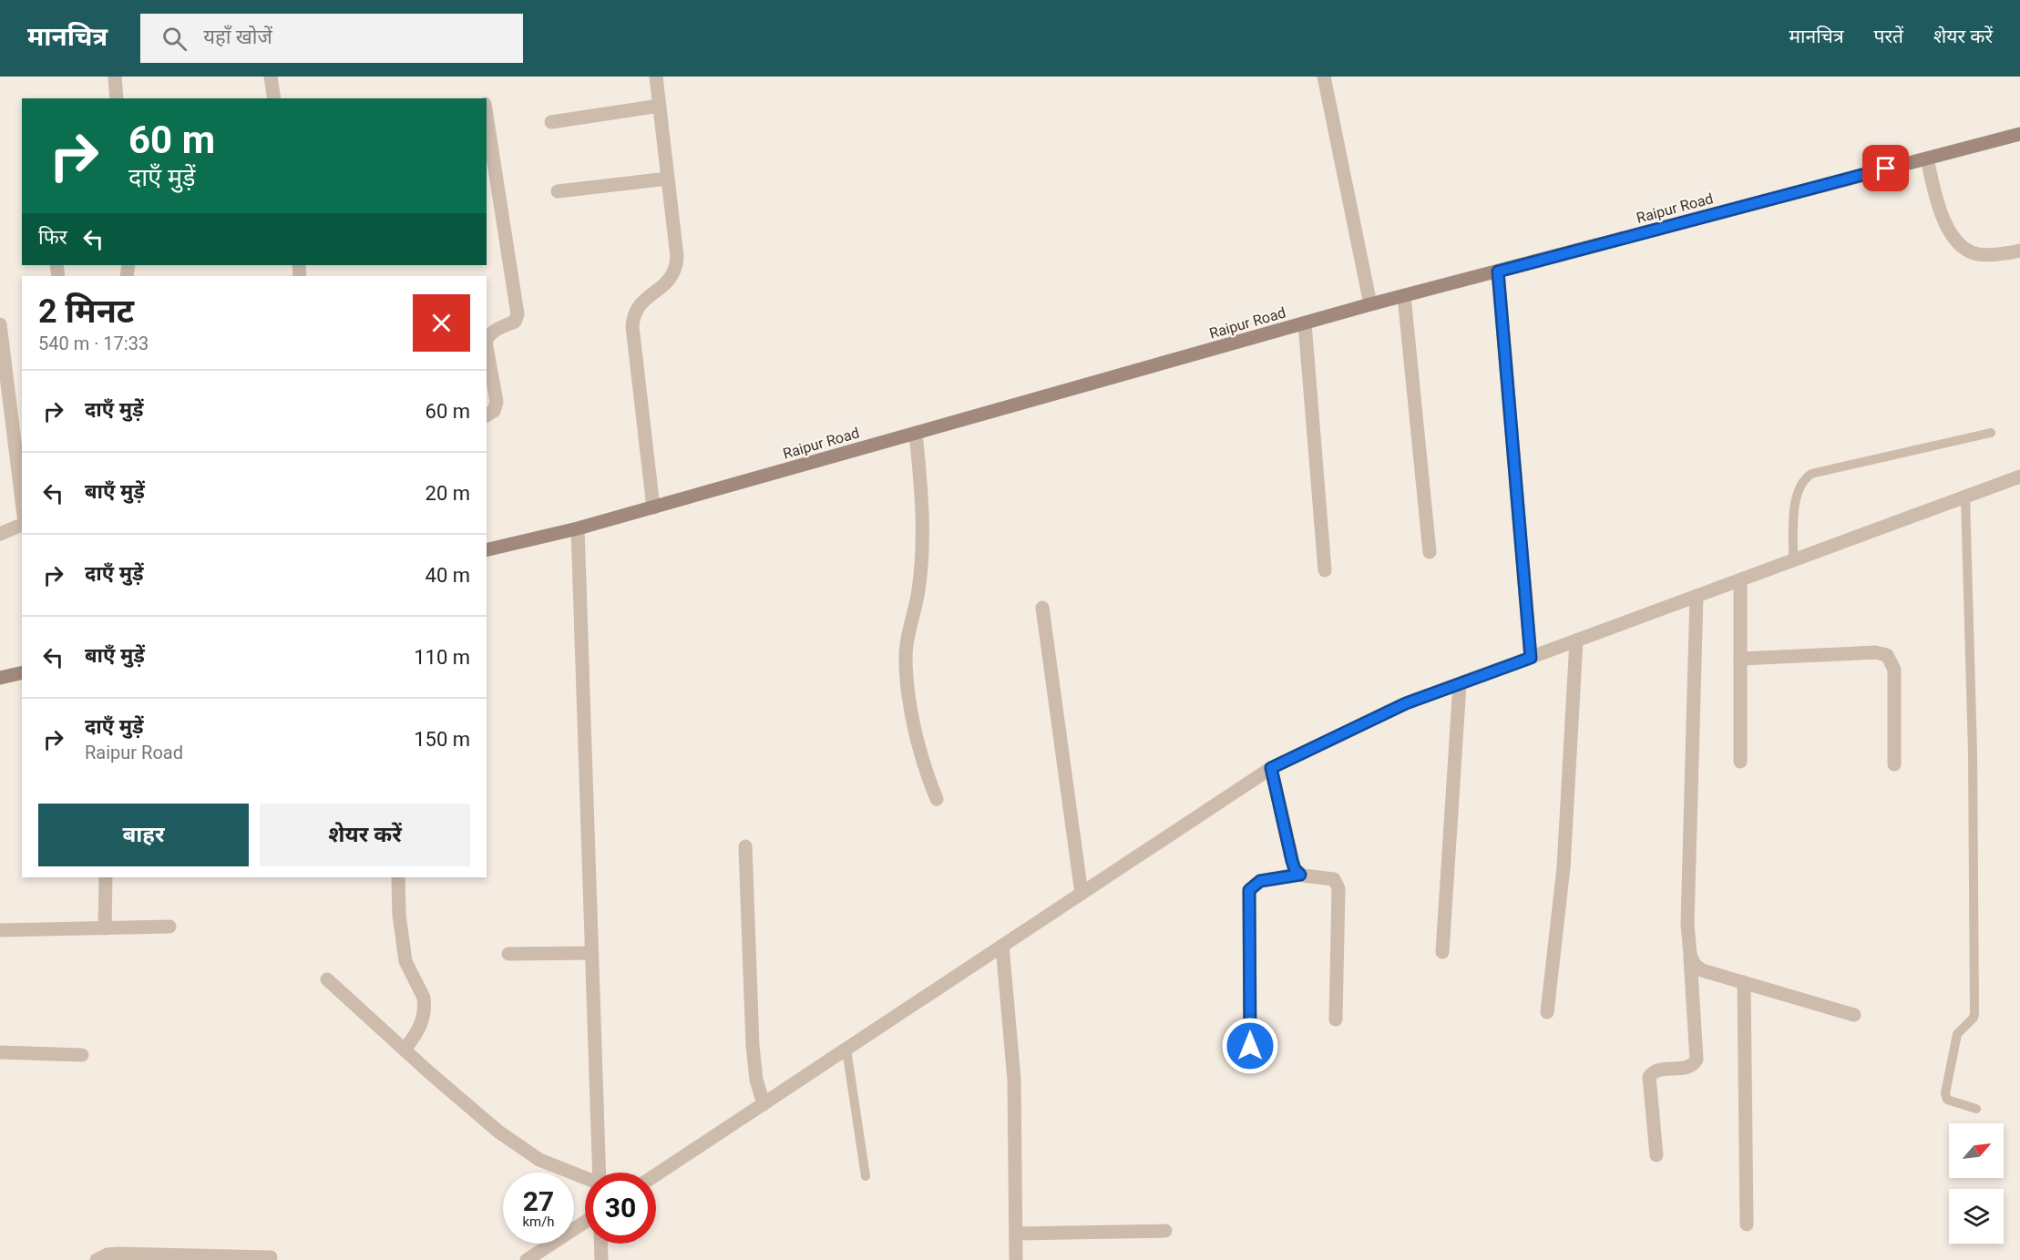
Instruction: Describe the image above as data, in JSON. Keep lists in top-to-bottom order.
{
  "streets": {
    "main road": ["Raipur Road"]
  },
  "north": "top right",
  "page": {
    "header": "मानचित्र",
    "search": "यहाँ खोजें",
    "nav": ["मानचित्र", "परतें", "शेयर करें"],
    "turn": ["60 m", "दाएँ मुड़ें"],
    "then": "फिर",
    "heading": ["2 मिनट", "540 m · 17:33"],
    "list": [
      {
        "name": "दाएँ मुड़ें",
        "value": "60 m"
      },
      {
        "name": "बाएँ मुड़ें",
        "value": "20 m"
      },
      {
        "name": "दाएँ मुड़ें",
        "value": "40 m"
      },
      {
        "name": "बाएँ मुड़ें",
        "value": "110 m"
      },
      {
        "name": "दाएँ मुड़ें",
        "note": "Raipur Road",
        "value": "150 m"
      }
    ],
    "buttons": ["बाहर", "शेयर करें"],
    "speed": "27 km/h",
    "limit": "30"
  }
}
